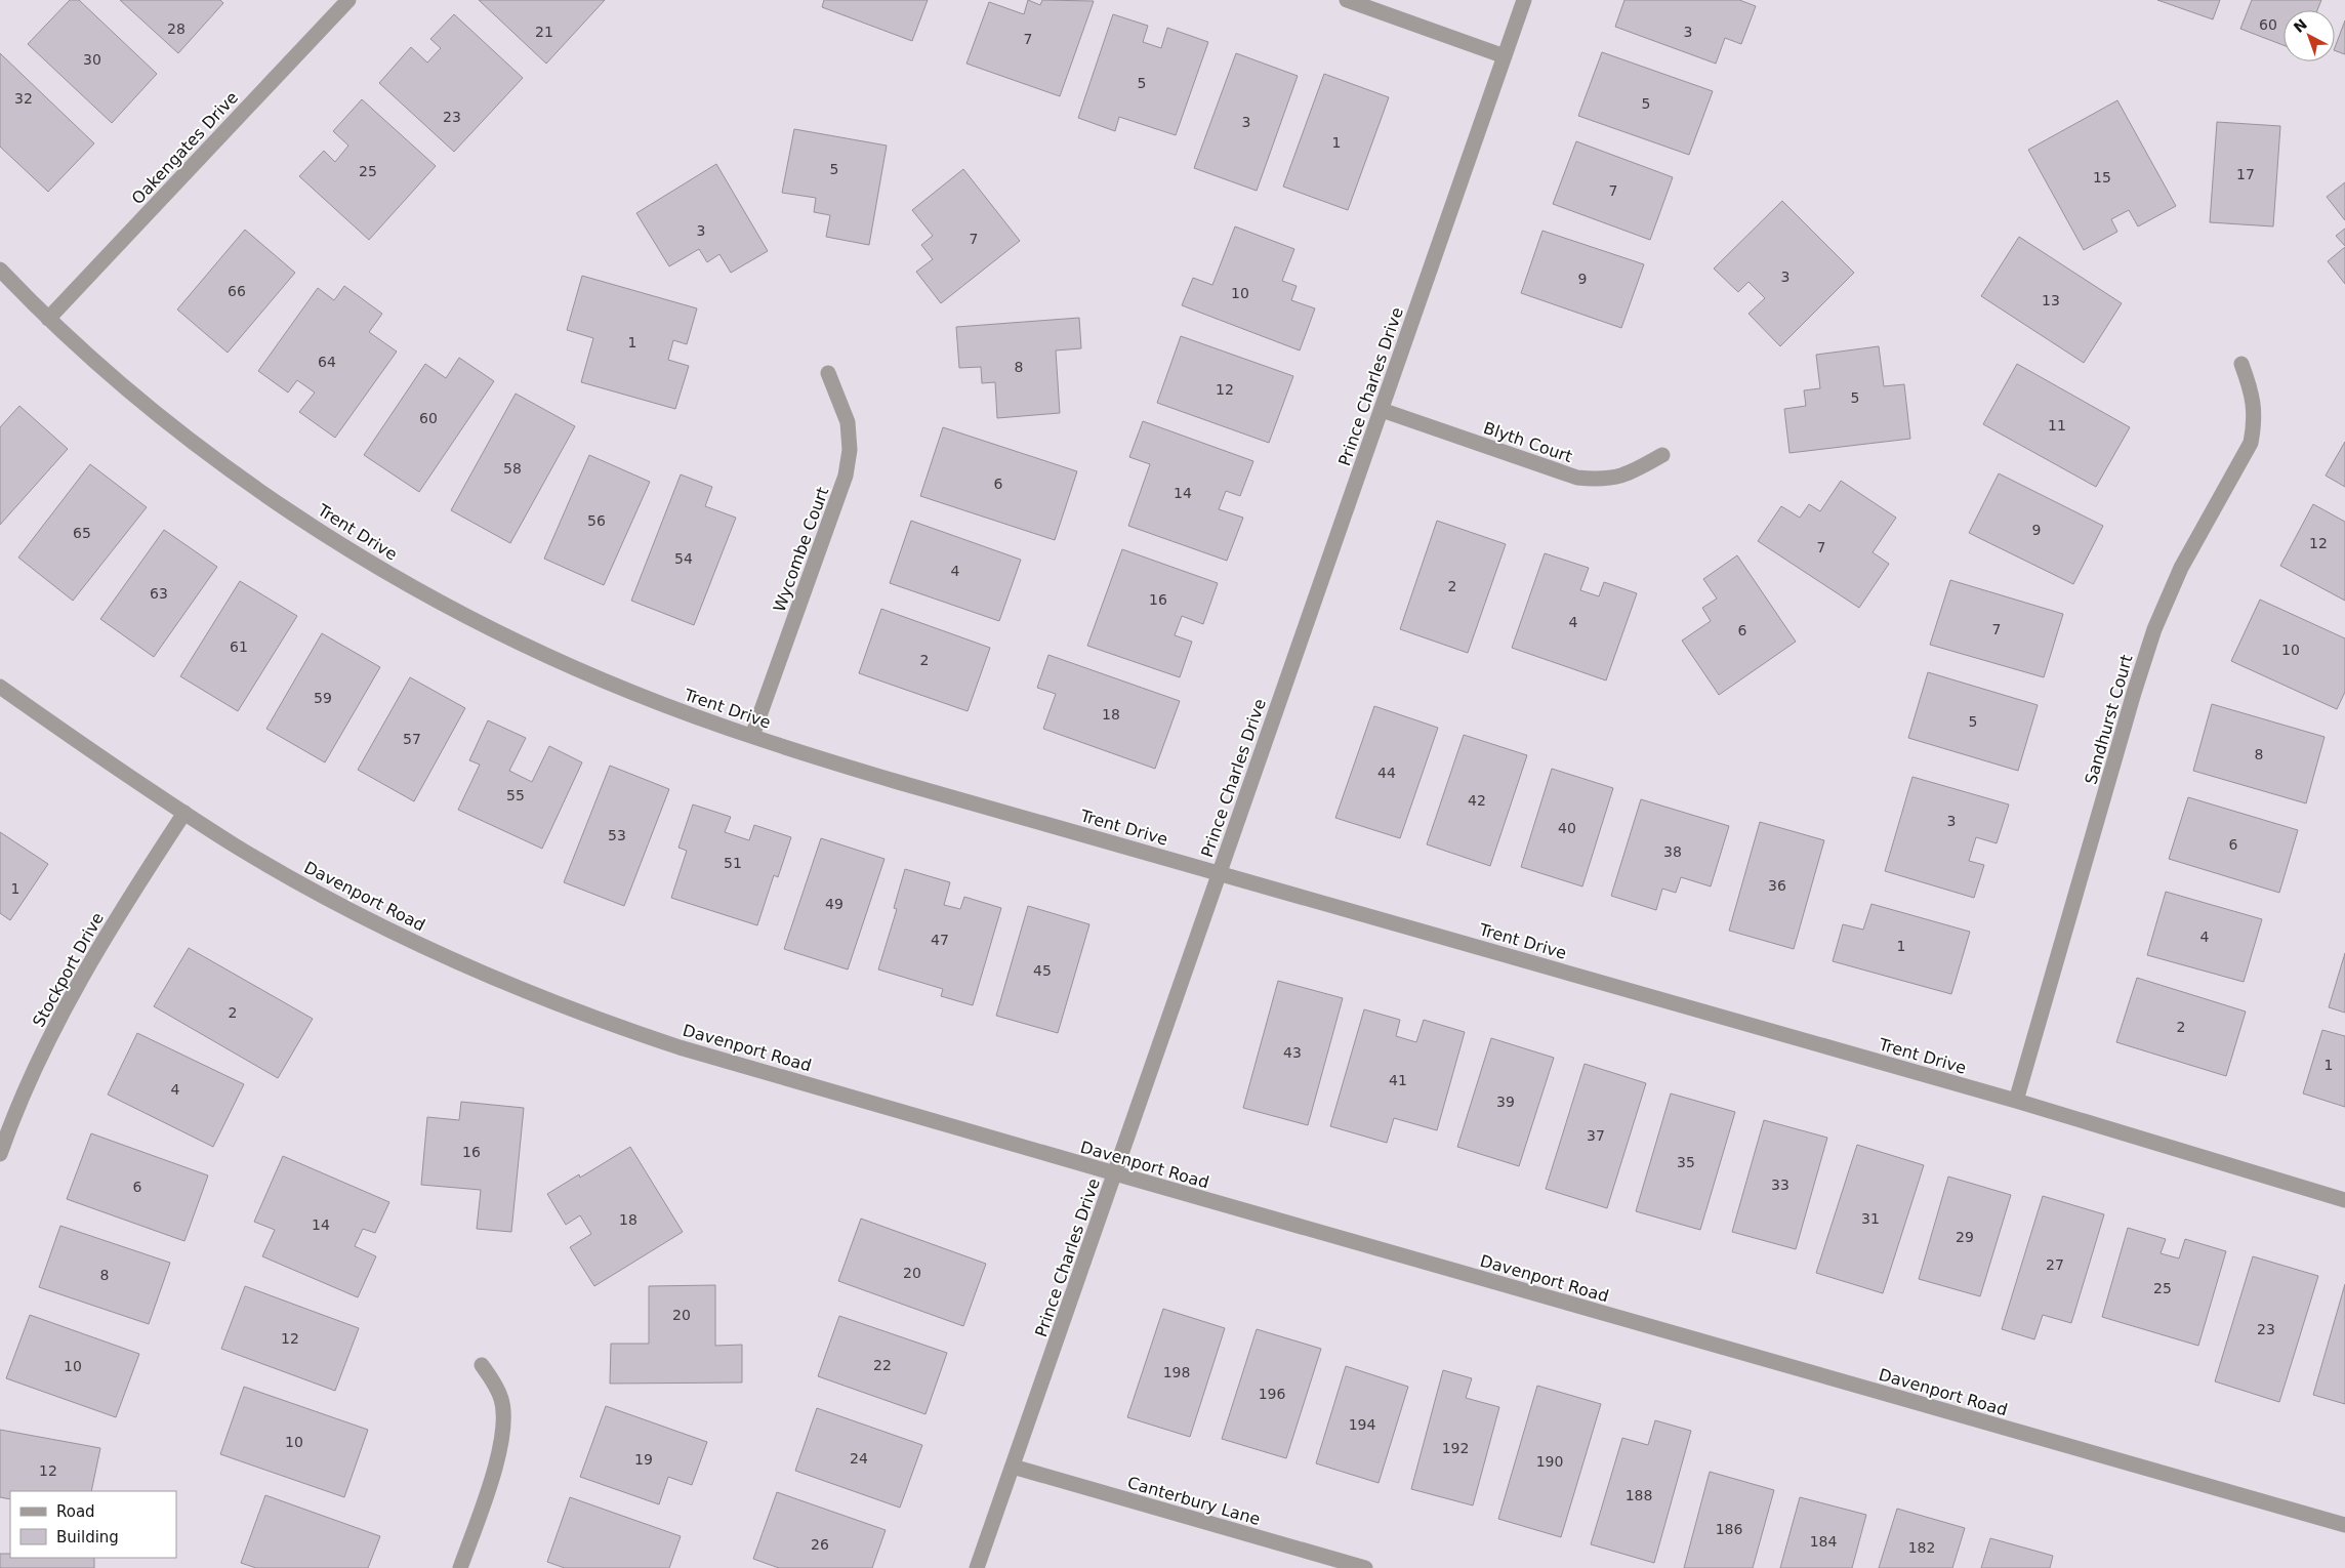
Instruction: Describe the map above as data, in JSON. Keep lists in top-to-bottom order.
{
  "streets": {
    "street": [
      "Oakengates Drive",
      "Prince Charles Drive",
      "Blyth Court",
      "Trent Drive",
      "Wycombe Court",
      "Sandhurst Court",
      "Davenport Road",
      "Stockport Drive",
      "Canterbury Lane"
    ]
  },
  "crossings": [
    ["Oakengates Drive", "Trent Drive"],
    ["Prince Charles Drive", "Blyth Court"],
    ["Prince Charles Drive", "Trent Drive"],
    ["Prince Charles Drive", "Davenport Road"],
    ["Prince Charles Drive", "Canterbury Lane"],
    ["Trent Drive", "Wycombe Court"],
    ["Trent Drive", "Sandhurst Court"],
    ["Davenport Road", "Stockport Drive"]
  ],
  "house_numbers": [
    "60",
    "28",
    "21",
    "3",
    "7",
    "30",
    "5",
    "32",
    "5",
    "23",
    "3",
    "1",
    "5",
    "25",
    "17",
    "15",
    "7",
    "3",
    "7",
    "3",
    "9",
    "66",
    "10",
    "13",
    "1",
    "64",
    "8",
    "12",
    "5",
    "60",
    "11",
    "58",
    "6",
    "14",
    "56",
    "9",
    "65",
    "12",
    "7",
    "54",
    "4",
    "2",
    "63",
    "16",
    "4",
    "7",
    "6",
    "61",
    "10",
    "2",
    "59",
    "18",
    "5",
    "57",
    "8",
    "44",
    "55",
    "42",
    "3",
    "40",
    "53",
    "6",
    "38",
    "51",
    "36",
    "1",
    "49",
    "4",
    "47",
    "1",
    "45",
    "2",
    "2",
    "43",
    "1",
    "41",
    "4",
    "39",
    "37",
    "16",
    "35",
    "33",
    "6",
    "31",
    "18",
    "14",
    "29",
    "27",
    "20",
    "8",
    "25",
    "20",
    "23",
    "12",
    "22",
    "10",
    "198",
    "196",
    "194",
    "10",
    "192",
    "24",
    "19",
    "190",
    "12",
    "188",
    "186",
    "184",
    "26",
    "182"
  ],
  "legend": ["Road", "Building"],
  "north": "top left"
}
